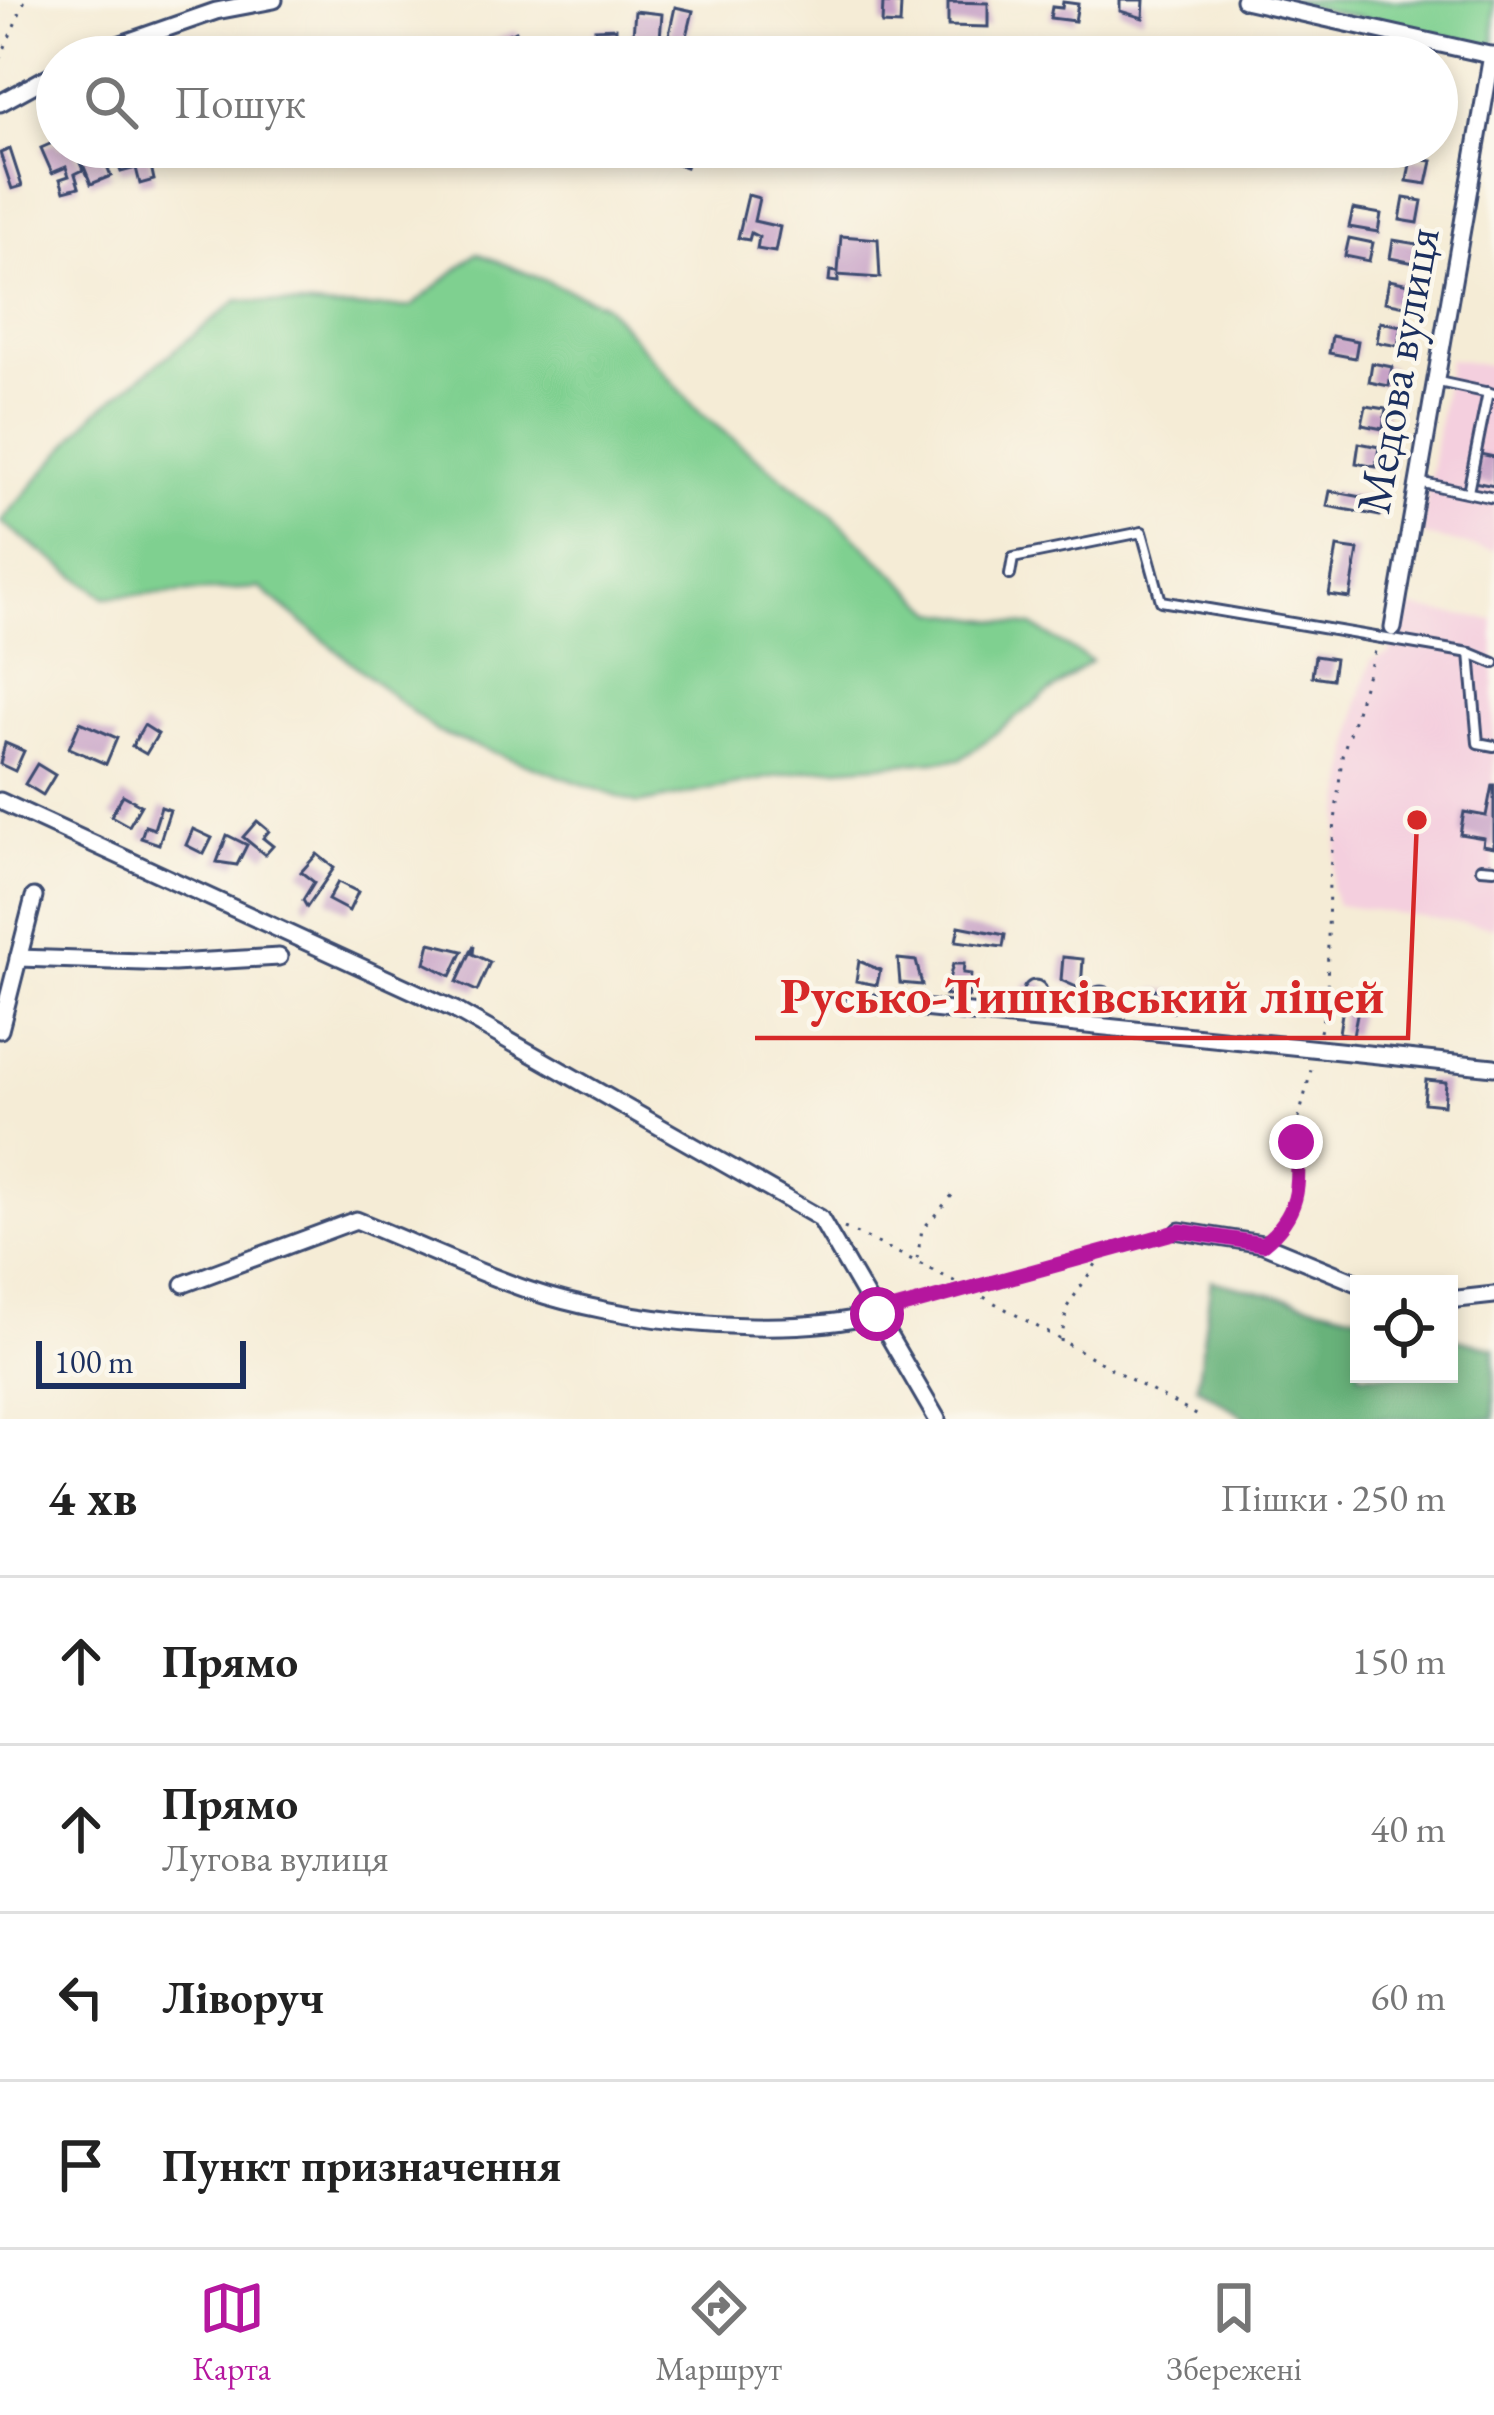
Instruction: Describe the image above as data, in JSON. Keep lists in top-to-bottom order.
{
  "streets": {
    "street": ["Медова вулиця"]
  },
  "places": ["Русько-Тишківський ліцей"],
  "scale_bar": "100 m",
  "page": {
    "search": "Пошук",
    "scale": "100 m",
    "heading": ["4 хв", "Пішки · 250 m"],
    "list": [
      ["Прямо", "150 m"],
      ["Прямо", "Лугова вулиця", "40 m"],
      ["Ліворуч", "60 m"],
      "Пункт призначення"
    ],
    "nav": ["Карта", "Маршрут", "Збережені"]
  }
}
